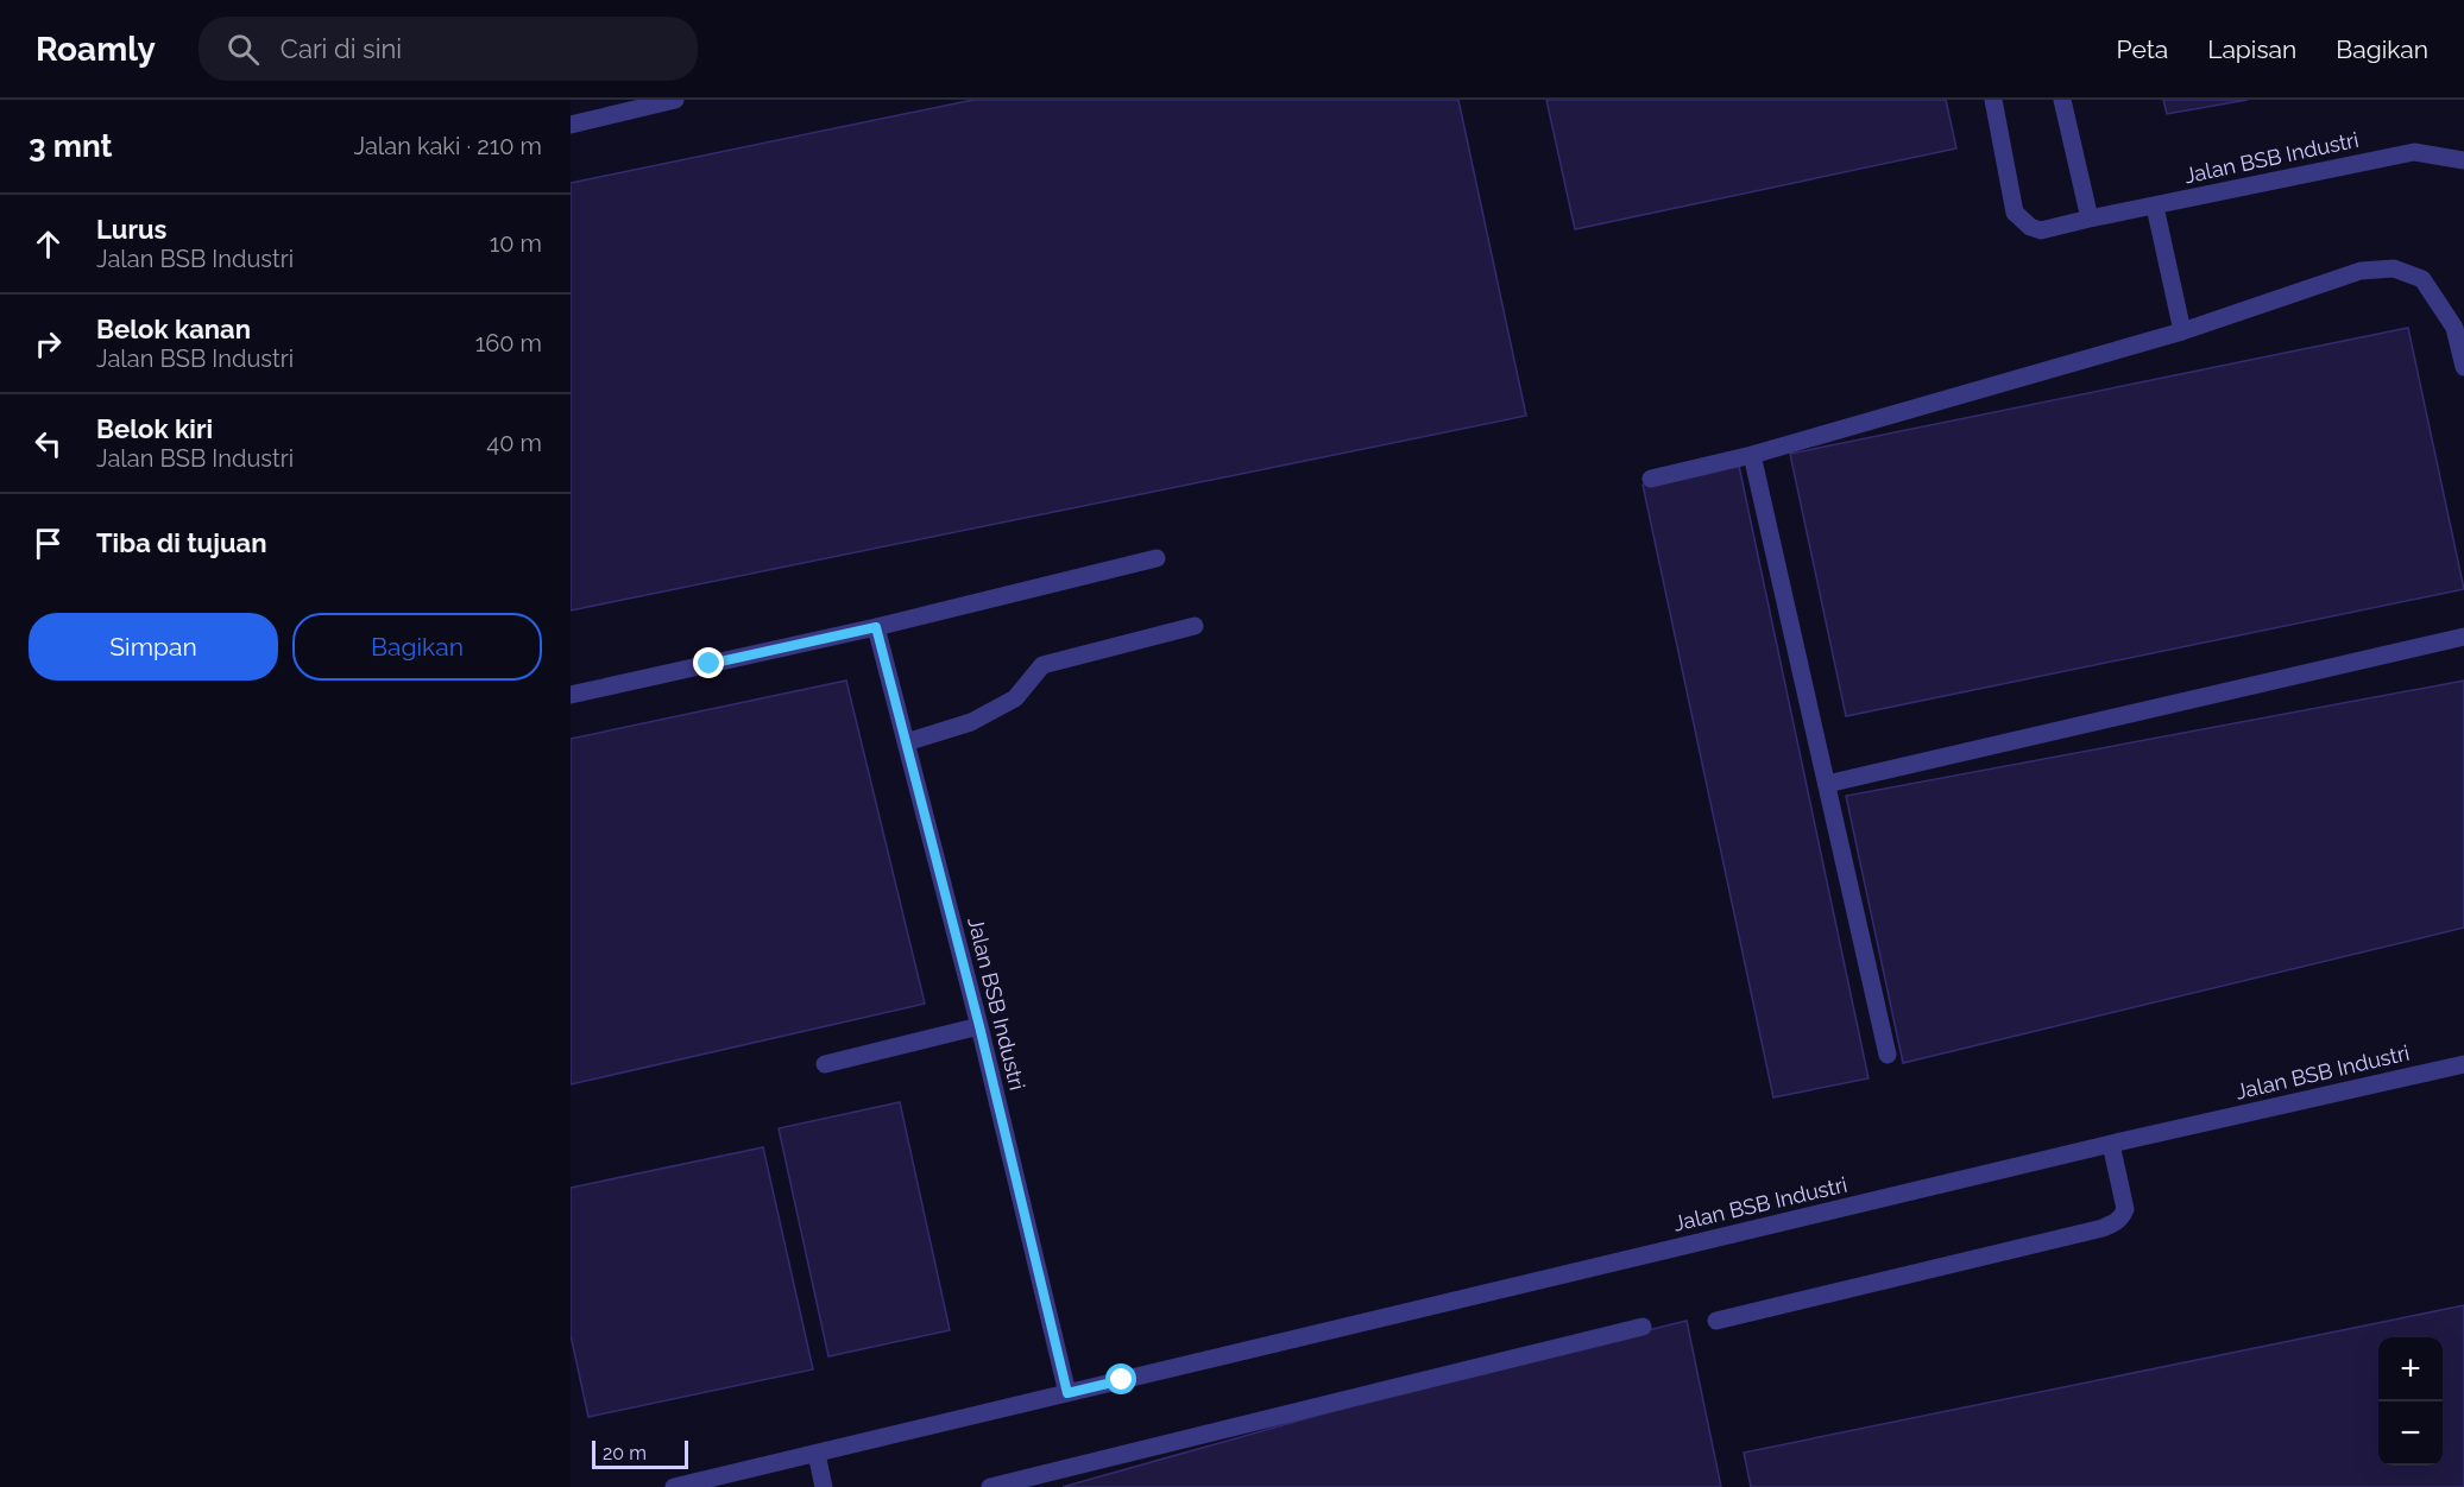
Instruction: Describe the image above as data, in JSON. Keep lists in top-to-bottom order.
{
  "streets": {
    "lane": ["Jalan BSB Industri"]
  },
  "scale_bar": "20 m",
  "page": {
    "header": "Roamly",
    "search": "Cari di sini",
    "nav": ["Peta", "Lapisan", "Bagikan"],
    "heading": ["3 mnt", "Jalan kaki · 210 m"],
    "list": [
      ["Lurus", "Jalan BSB Industri", "10 m"],
      ["Belok kanan", "Jalan BSB Industri", "160 m"],
      ["Belok kiri", "Jalan BSB Industri", "40 m"],
      "Tiba di tujuan"
    ],
    "buttons": ["Simpan", "Bagikan"],
    "map_buttons": ["+", "−"],
    "scale": "20 m"
  }
}
